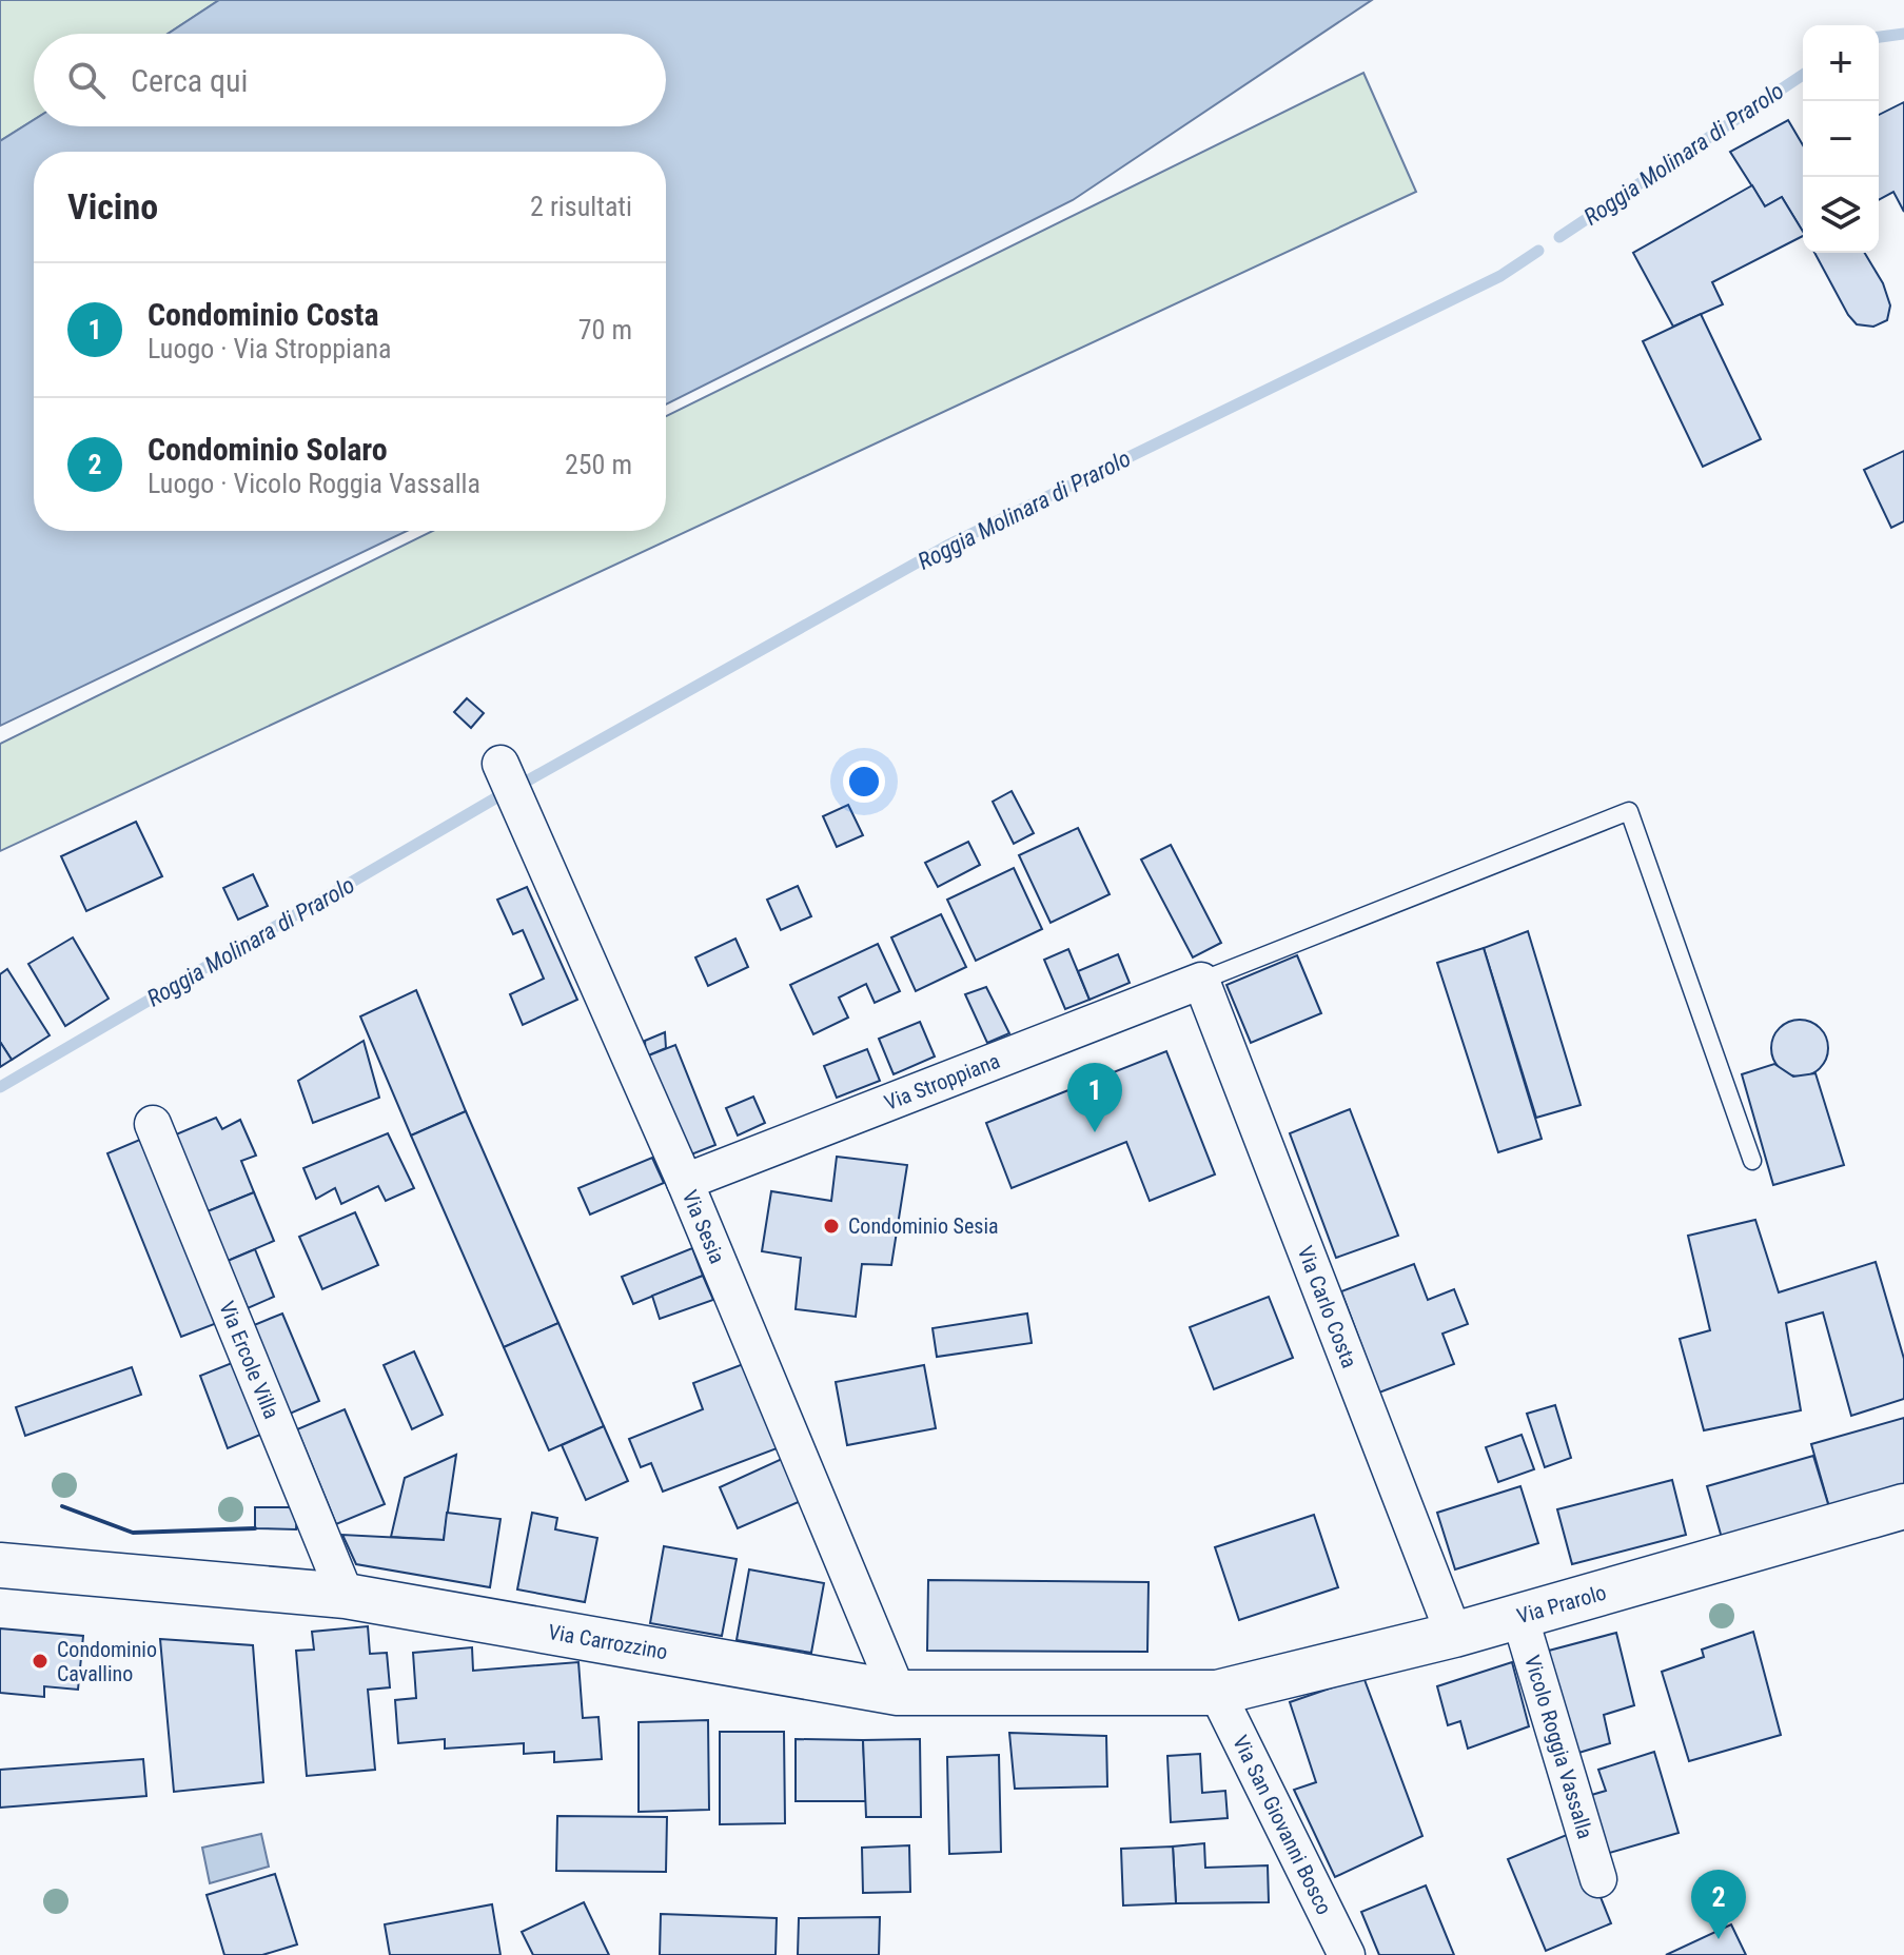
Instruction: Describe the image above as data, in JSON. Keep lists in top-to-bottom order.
{
  "streets": {
    "street": [
      "Via Stroppiana",
      "Via Sesia",
      "Via Carlo Costa",
      "Via Ercole Villa",
      "Via Prarolo",
      "Via Carrozzino",
      "Vicolo Roggia Vassalla",
      "Via San Giovanni Bosco"
    ]
  },
  "crossings": [
    ["Via Stroppiana", "Via Sesia"],
    ["Via Stroppiana", "Via Carlo Costa"],
    ["Via Sesia", "Via Carrozzino"],
    ["Via Carlo Costa", "Via Prarolo"],
    ["Via Ercole Villa", "Via Carrozzino"],
    ["Via Prarolo", "Via Carrozzino"],
    ["Via Prarolo", "Vicolo Roggia Vassalla"],
    ["Via Prarolo", "Via San Giovanni Bosco"],
    ["Via Carrozzino", "Via San Giovanni Bosco"]
  ],
  "water": ["Roggia Molinara di Prarolo"],
  "places": ["Condominio Sesia", "Condominio Cavallino"],
  "page": {
    "map_buttons": ["+", "−"],
    "search": "Cerca qui",
    "heading": ["Vicino", "2 risultati"],
    "list": [
      {
        "mark": "1",
        "name": "Condominio Costa",
        "note": "Luogo · Via Stroppiana",
        "value": "70 m"
      },
      {
        "mark": "2",
        "name": "Condominio Solaro",
        "note": "Luogo · Vicolo Roggia Vassalla",
        "value": "250 m"
      }
    ],
    "pins": ["1", "2"]
  }
}
